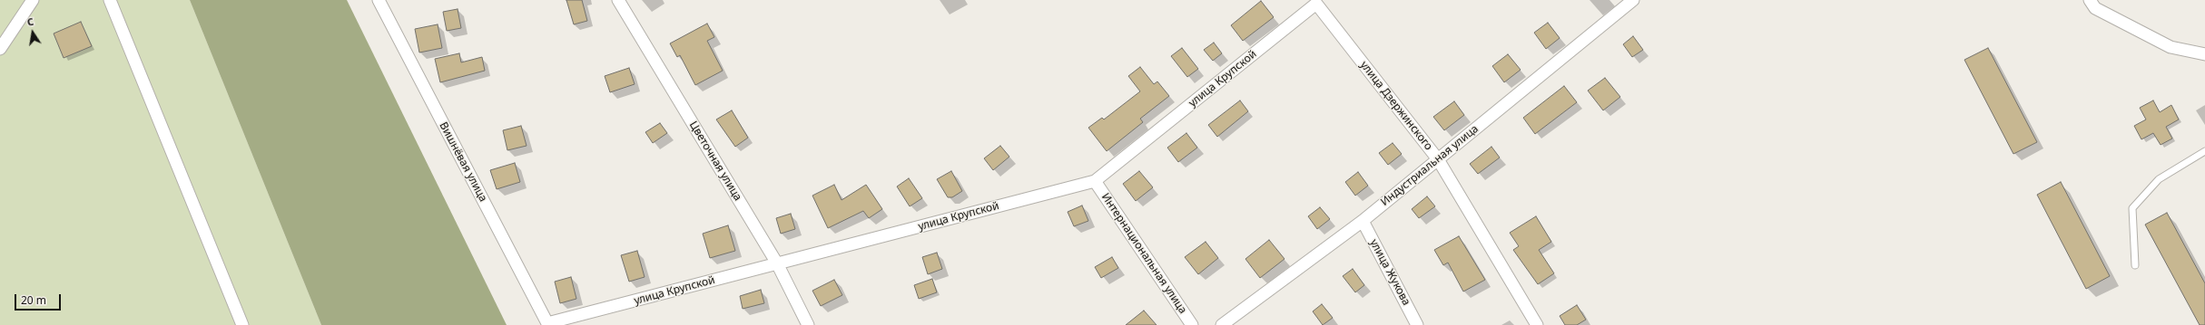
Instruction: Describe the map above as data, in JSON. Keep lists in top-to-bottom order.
{
  "streets": {
    "street": [
      "улица Крупской",
      "улица Дзержинского",
      "Цветочная улица",
      "Вишнёвая улица",
      "Индустриальная улица",
      "Интернациональная улица",
      "улица Жукова"
    ]
  },
  "crossings": [
    ["улица Крупской", "улица Дзержинского"],
    ["улица Крупской", "Цветочная улица"],
    ["улица Крупской", "Вишнёвая улица"],
    ["улица Крупской", "Интернациональная улица"],
    ["улица Дзержинского", "Индустриальная улица"],
    ["Индустриальная улица", "улица Жукова"]
  ],
  "scale_bar": "20 m",
  "north": "top"
}
